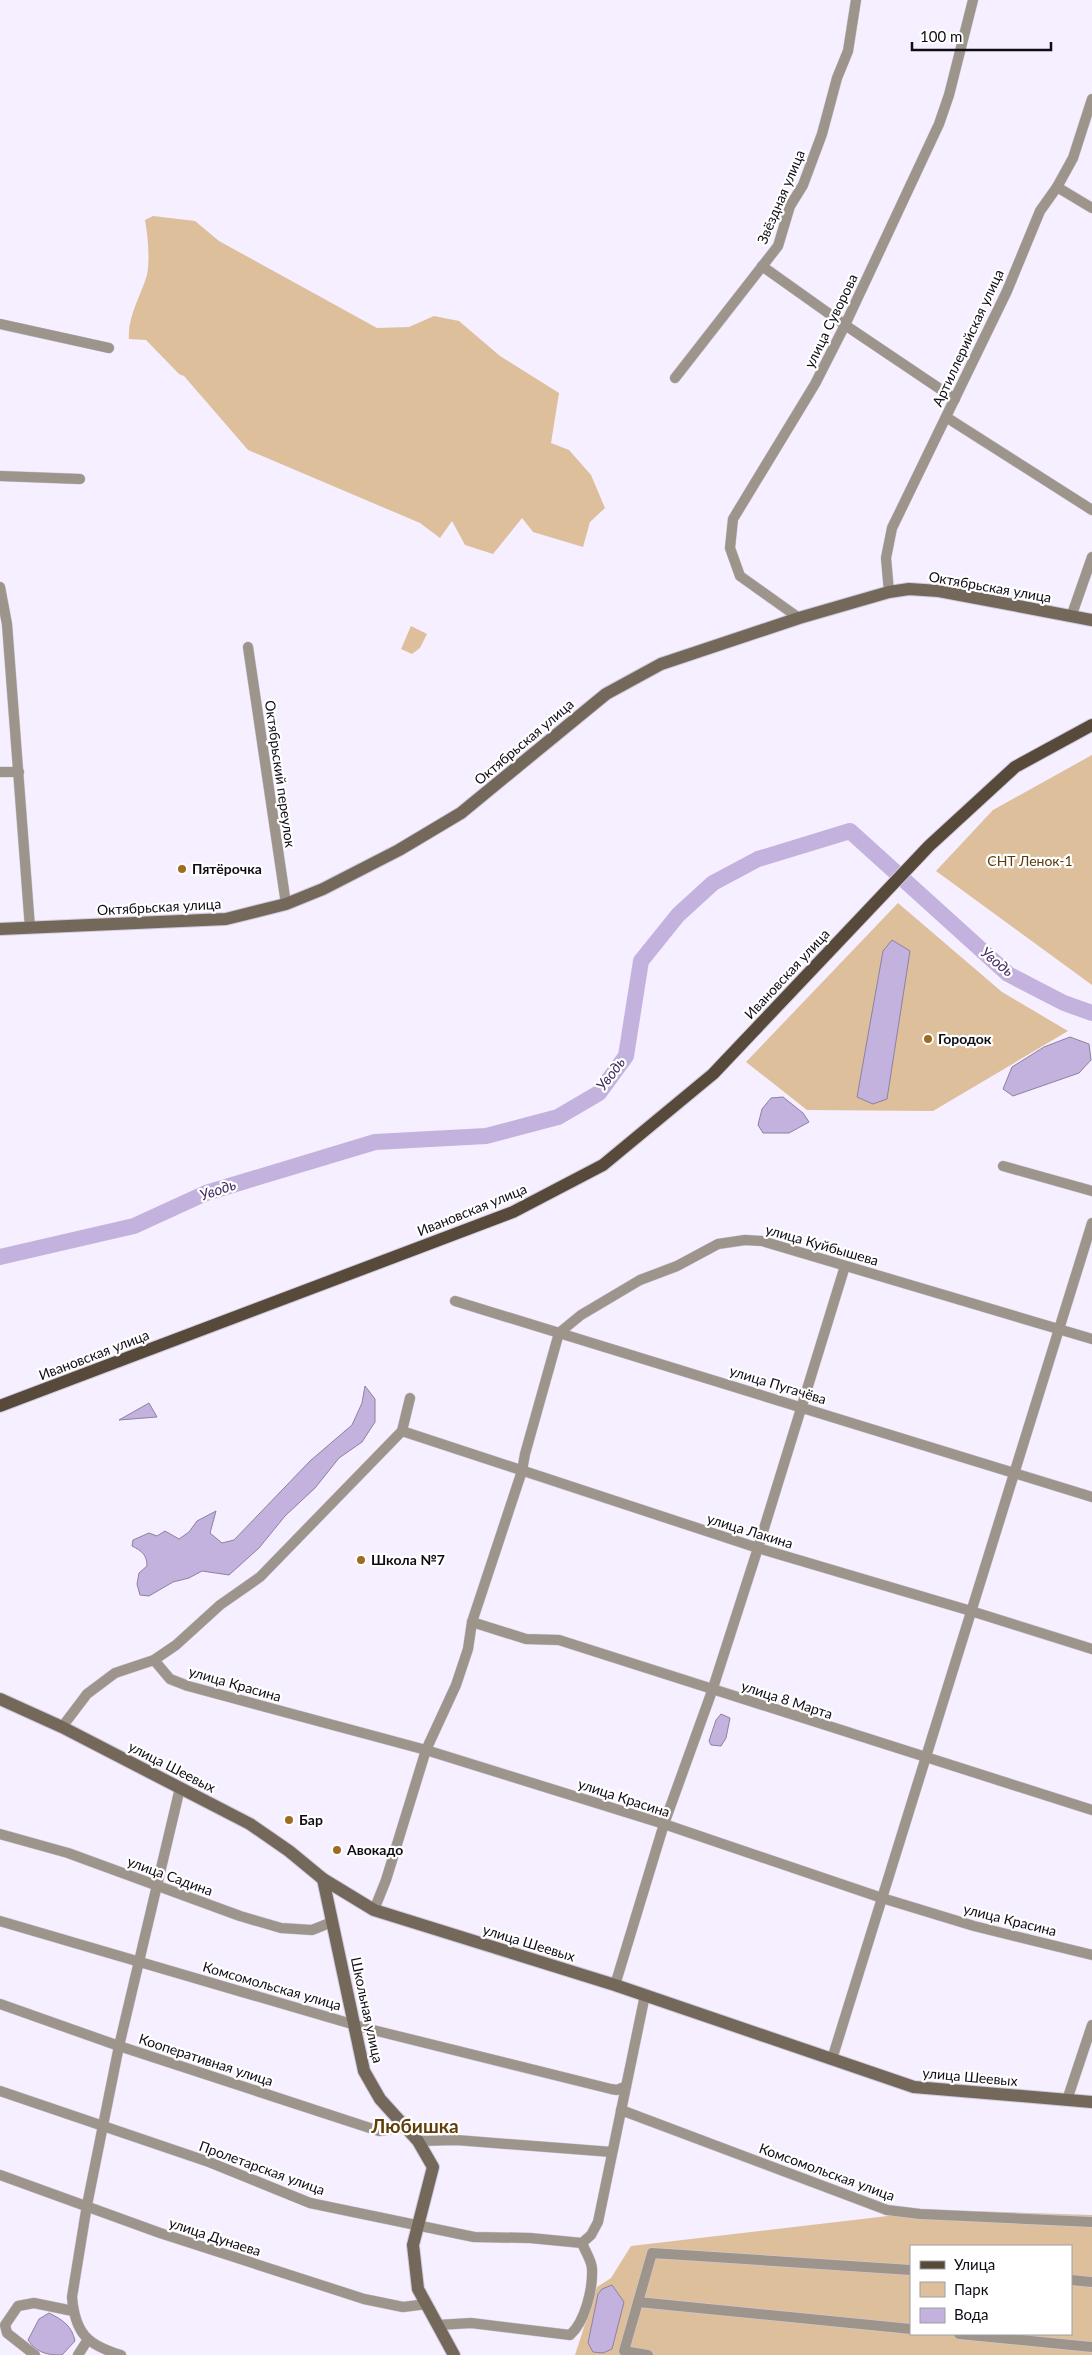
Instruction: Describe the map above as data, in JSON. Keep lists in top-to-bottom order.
{
  "streets": {
    "main road": ["Ивановская улица"],
    "street": [
      "Звёздная улица",
      "улица Суворова",
      "Артиллерийская улица",
      "Октябрьская улица",
      "Октябрьский переулок",
      "улица Куйбышева",
      "улица Пугачёва",
      "улица Лакина",
      "улица Красина",
      "улица 8 Марта",
      "улица Шеевых",
      "улица Садина",
      "Комсомольская улица",
      "Школьная улица",
      "Кооперативная улица",
      "Пролетарская улица",
      "улица Дунаева"
    ]
  },
  "crossings": [
    ["улица Суворова", "Октябрьская улица"],
    ["Артиллерийская улица", "Октябрьская улица"],
    ["Октябрьская улица", "Октябрьский переулок"],
    ["улица Куйбышева", "улица Пугачёва"],
    ["улица Шеевых", "Школьная улица"],
    ["улица Садина", "Школьная улица"],
    ["Комсомольская улица", "Школьная улица"],
    ["Школьная улица", "Кооперативная улица"],
    ["Школьная улица", "Пролетарская улица"],
    ["Школьная улица", "улица Дунаева"]
  ],
  "districts": ["Любишка"],
  "water": ["Уводь"],
  "parks": ["СНТ Ленок-1"],
  "places": [
    "Пятёрочка",
    "Городок",
    "Школа №7",
    "Бар",
    "Авокадо"
  ],
  "legend": ["Улица", "Парк", "Вода"],
  "scale_bar": "100 m"
}
